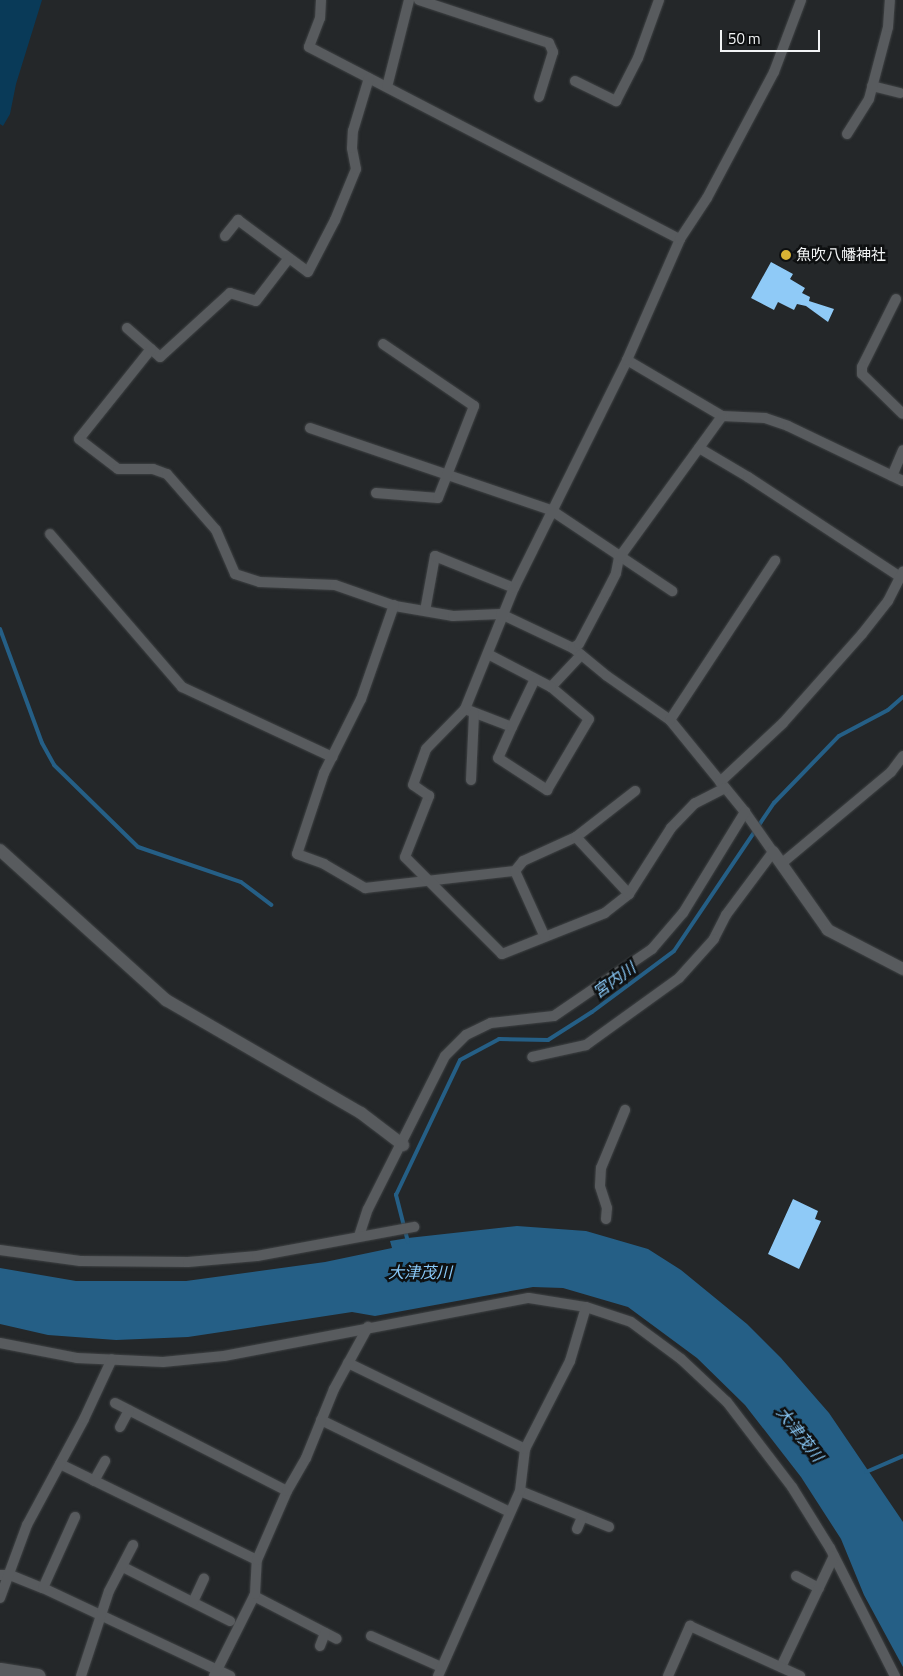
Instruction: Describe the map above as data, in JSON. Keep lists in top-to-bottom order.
{
  "water": ["宮内川", "大津茂川"],
  "places": ["魚吹八幡神社"],
  "scale_bar": "50 m"
}
